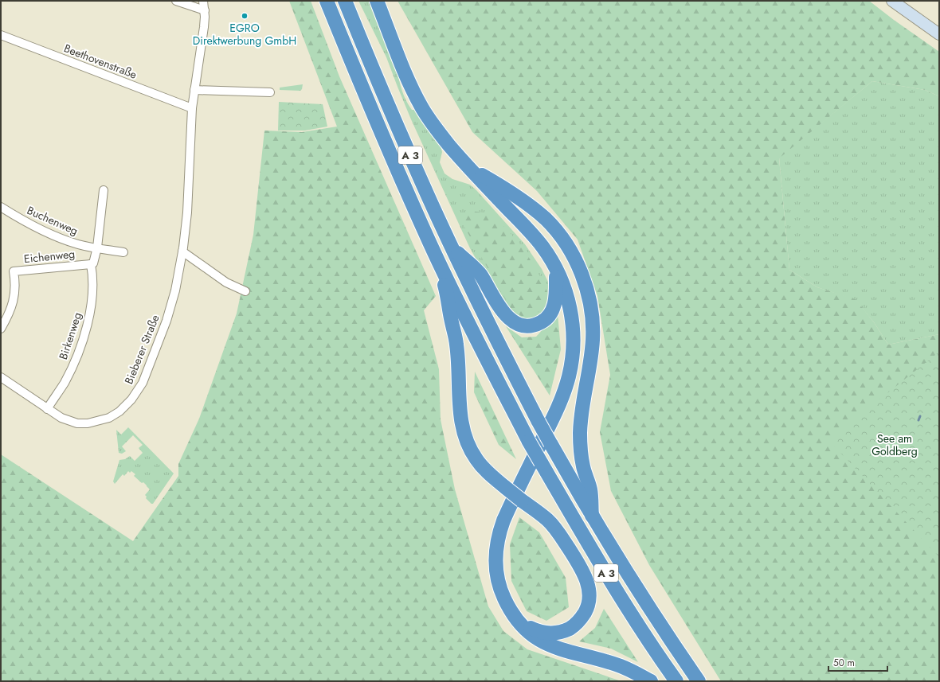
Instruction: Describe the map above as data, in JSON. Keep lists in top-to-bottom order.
{
  "streets": {
    "highway": ["A 3"],
    "street": [
      "Beethovenstraße",
      "Buchenweg",
      "Eichenweg",
      "Birkenweg",
      "Bieberer Straße"
    ]
  },
  "crossings": [
    ["Beethovenstraße", "Bieberer Straße"],
    ["Eichenweg", "Birkenweg"],
    ["Birkenweg", "Bieberer Straße"]
  ],
  "parks": ["See am Goldberg"],
  "places": ["EGRO Direktwerbung GmbH"],
  "scale_bar": "50 m"
}
